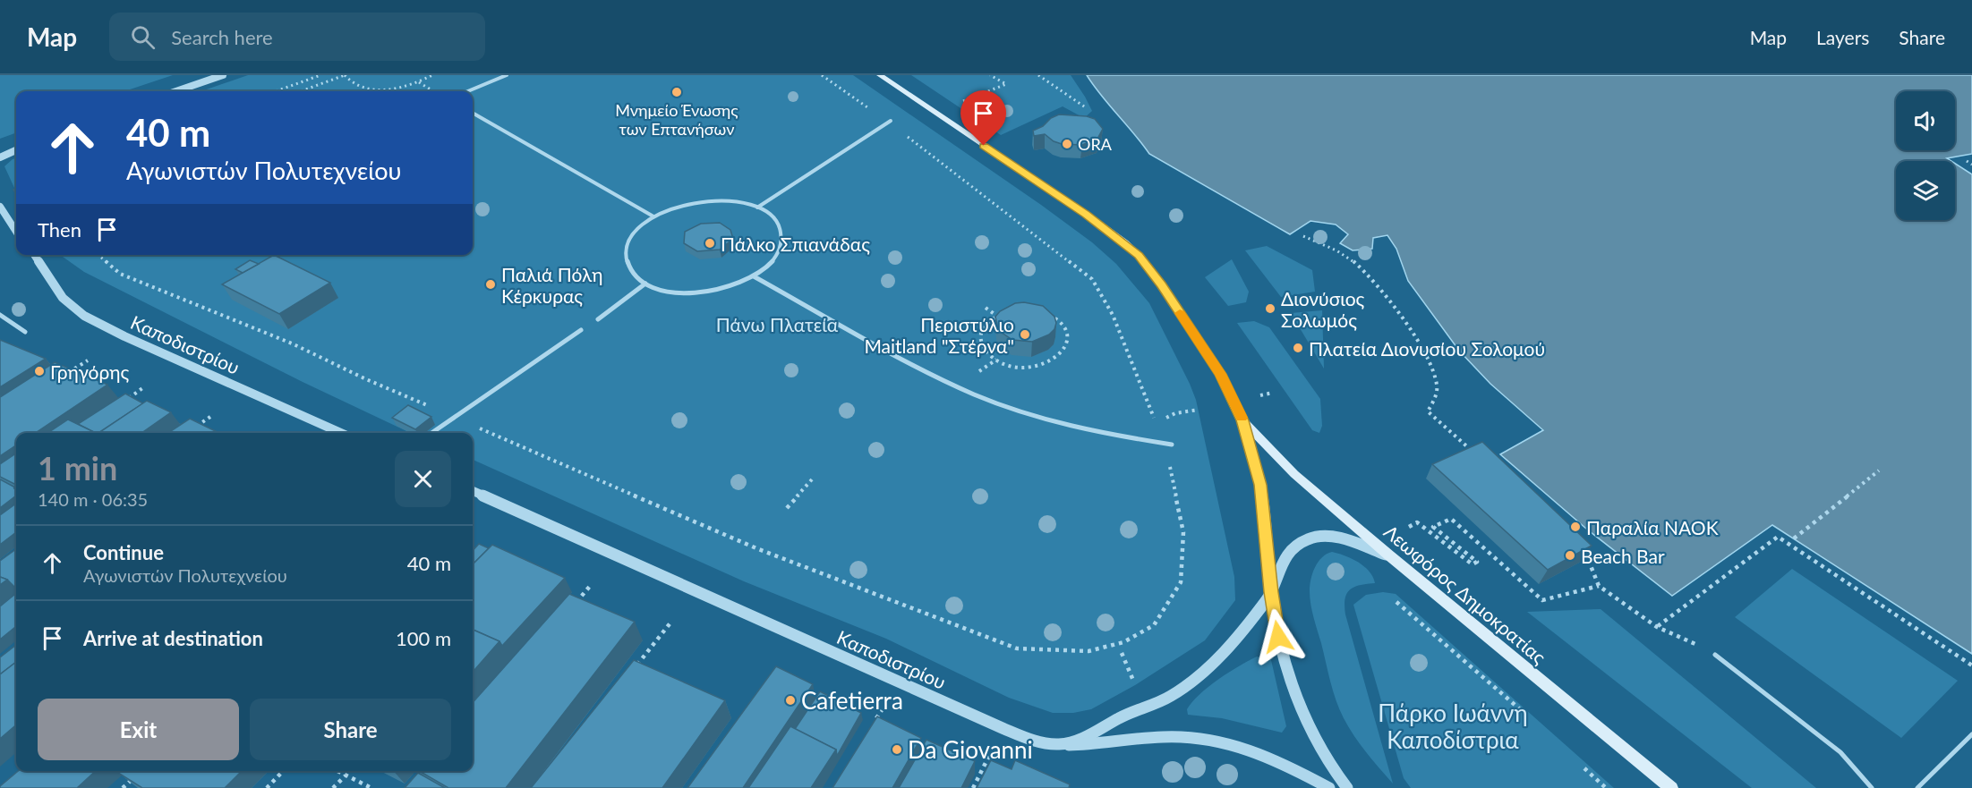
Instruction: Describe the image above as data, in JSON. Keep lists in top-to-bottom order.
{
  "streets": {
    "main road": ["Λεωφόρος Δημοκρατίας"],
    "street": ["Καποδιστρίου"]
  },
  "parks": ["Πάνω Πλατεία", "Πάρκο Ιωάννη Καποδίστρια"],
  "places": [
    "Μνημείο Ένωσης των Επτανήσων",
    "ORA",
    "Πάλκο Σπιανάδας",
    "Παλιά Πόλη Κέρκυρας",
    "Διονύσιος Σολωμός",
    "Περιστύλιο Maitland \"Στέρνα\"",
    "Πλατεία Διονυσίου Σολομού",
    "Γρηγόρης",
    "Παραλία ΝΑΟΚ",
    "Beach Bar",
    "Cafetierra",
    "Da Giovanni"
  ],
  "page": {
    "header": "Map",
    "search": "Search here",
    "nav": ["Map", "Layers", "Share"],
    "turn": ["40 m", "Αγωνιστών Πολυτεχνείου"],
    "then": "Then",
    "heading": ["1 min", "140 m · 06:35"],
    "list": [
      {
        "name": "Continue",
        "note": "Αγωνιστών Πολυτεχνείου",
        "value": "40 m"
      },
      {
        "name": "Arrive at destination",
        "value": "100 m"
      }
    ],
    "buttons": ["Exit", "Share"]
  }
}
